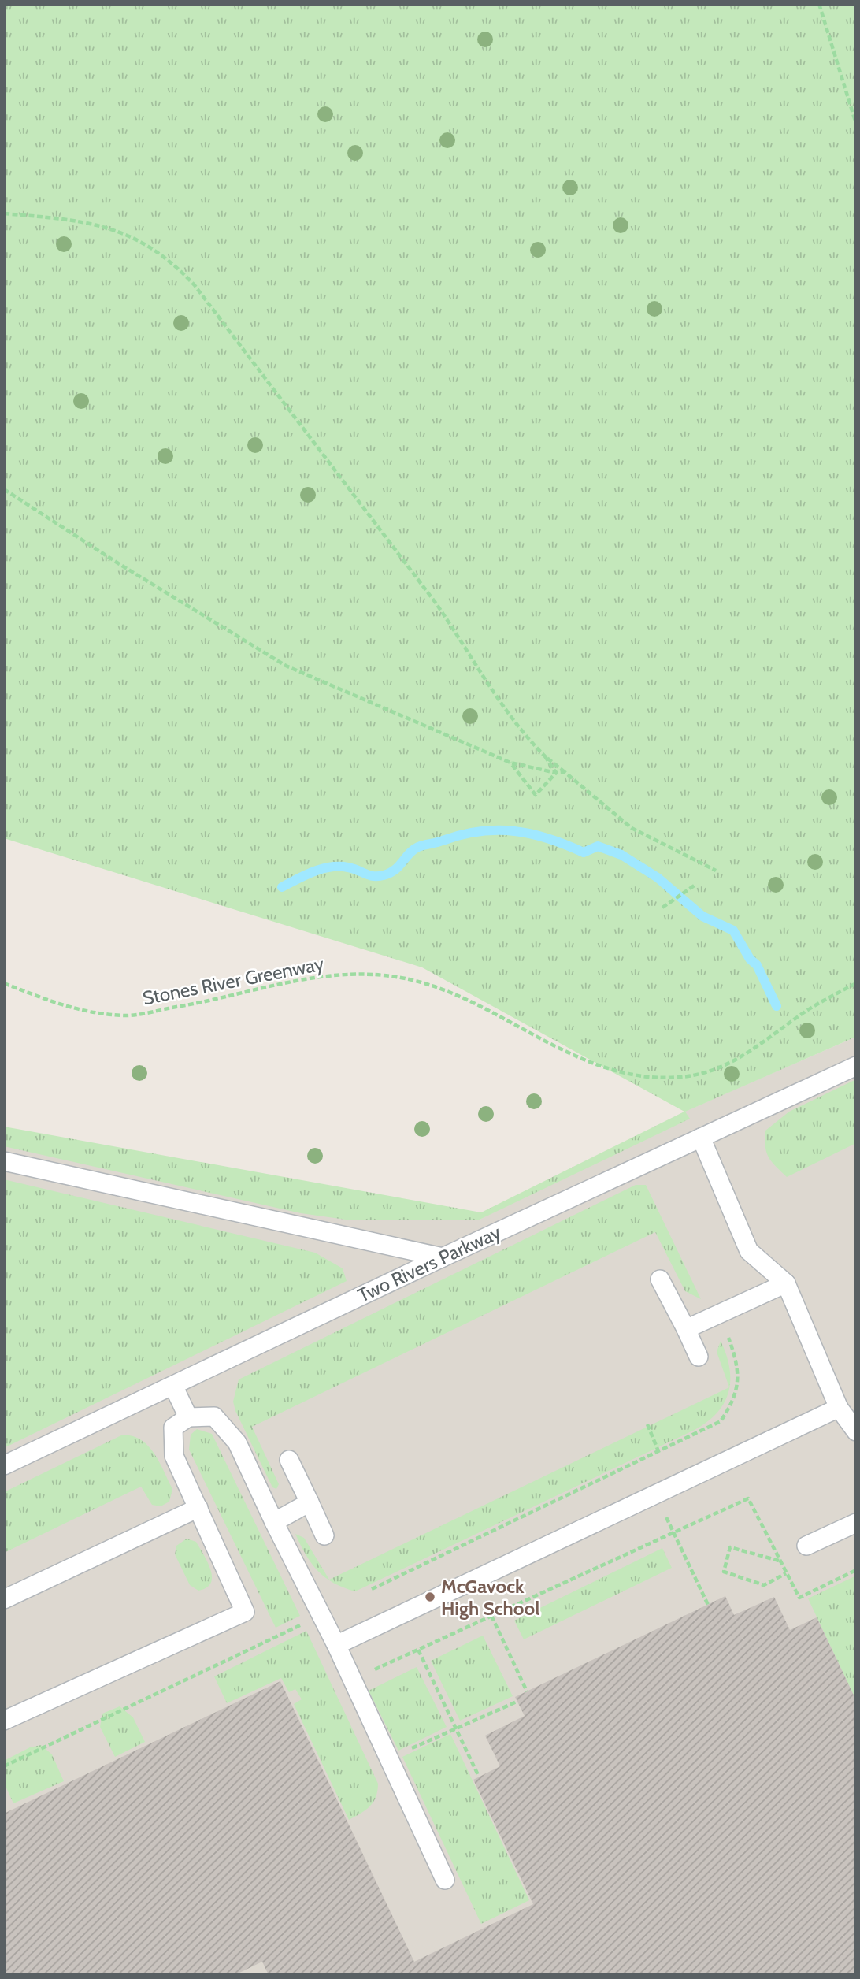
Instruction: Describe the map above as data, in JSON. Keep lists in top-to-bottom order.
{
  "streets": {
    "lane": ["Two Rivers Parkway"],
    "path": ["Stones River Greenway"]
  },
  "places": ["McGavock High School"]
}
